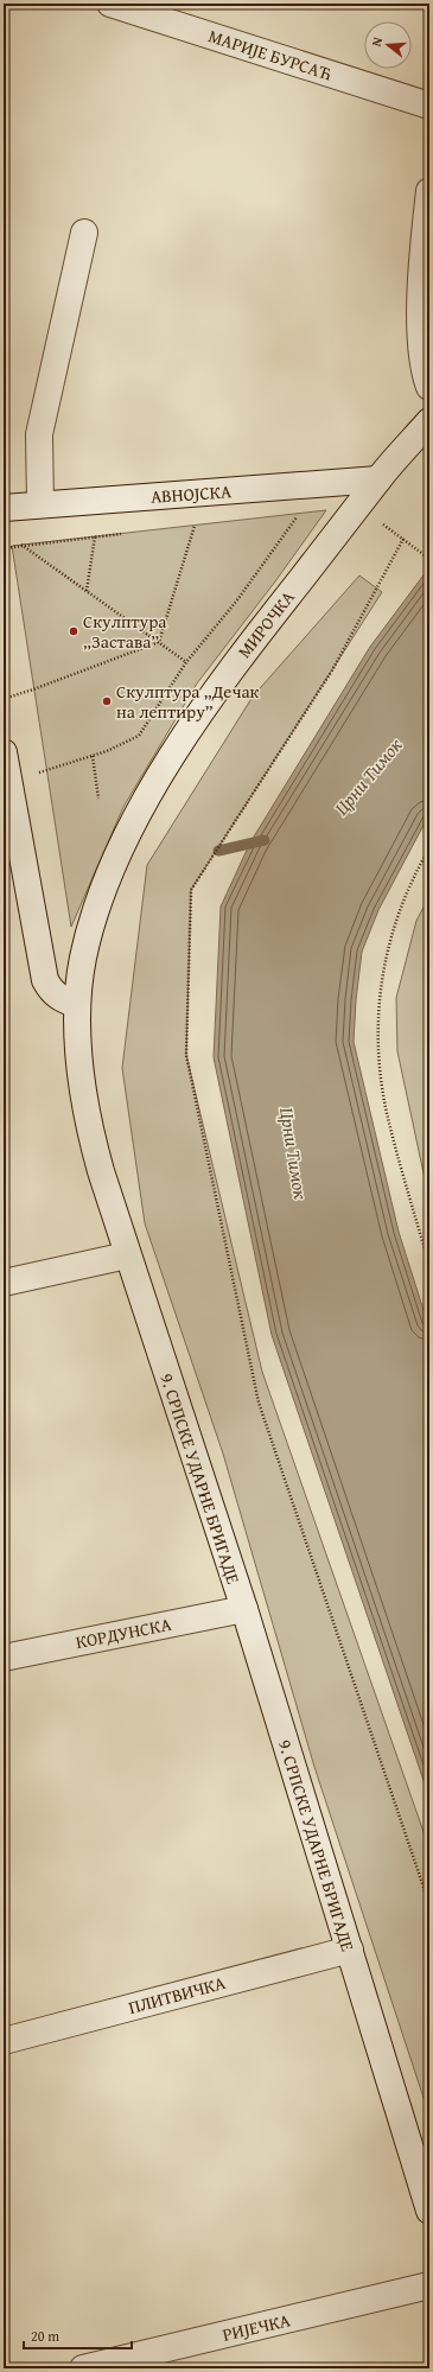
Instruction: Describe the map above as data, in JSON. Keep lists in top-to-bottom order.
{
  "streets": {
    "street": [
      "МАРИЈЕ БУРСАЋ",
      "АВНОЈСКА",
      "МИРОЧКА",
      "9. СРПСКЕ УДАРНЕ БРИГАДЕ",
      "КОРДУНСКА",
      "ПЛИТВИЧКА",
      "РИЈЕЧКА"
    ]
  },
  "crossings": [
    ["АВНОЈСКА", "МИРОЧКА"],
    ["МИРОЧКА", "9. СРПСКЕ УДАРНЕ БРИГАДЕ"],
    ["9. СРПСКЕ УДАРНЕ БРИГАДЕ", "КОРДУНСКА"],
    ["9. СРПСКЕ УДАРНЕ БРИГАДЕ", "ПЛИТВИЧКА"]
  ],
  "water": ["Црни Тимок"],
  "places": ["Скулптура „Застава”", "Скулптура „Дечак на лептиру”"],
  "scale_bar": "20 m",
  "north": "left"
}
